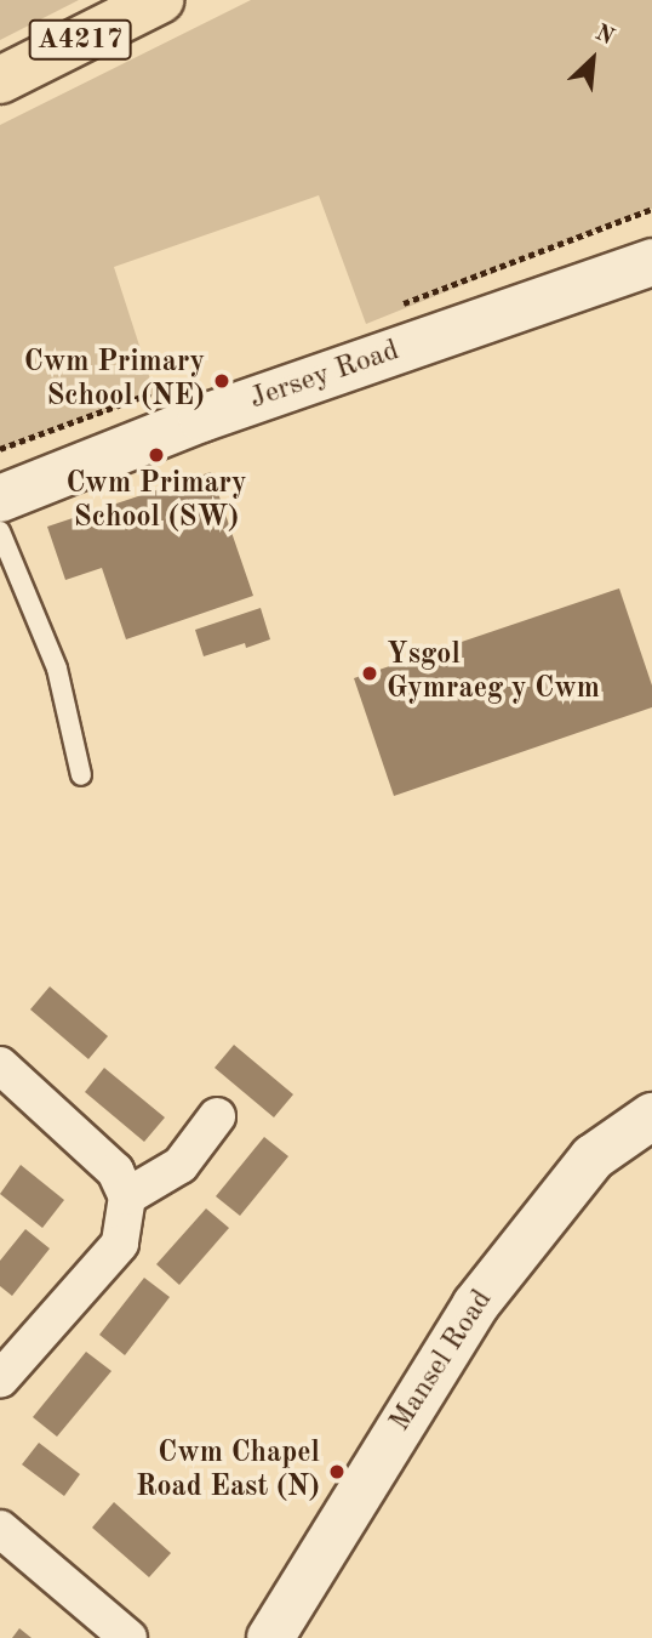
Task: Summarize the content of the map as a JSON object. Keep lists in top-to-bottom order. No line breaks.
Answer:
{"streets":{"main road":["A4217","Jersey Road","Mansel Road"]},"places":["Cwm Primary School (NE)","Cwm Primary School (SW)","Ysgol Gymraeg y Cwm","Cwm Chapel Road East (N)"],"north":"top right"}
